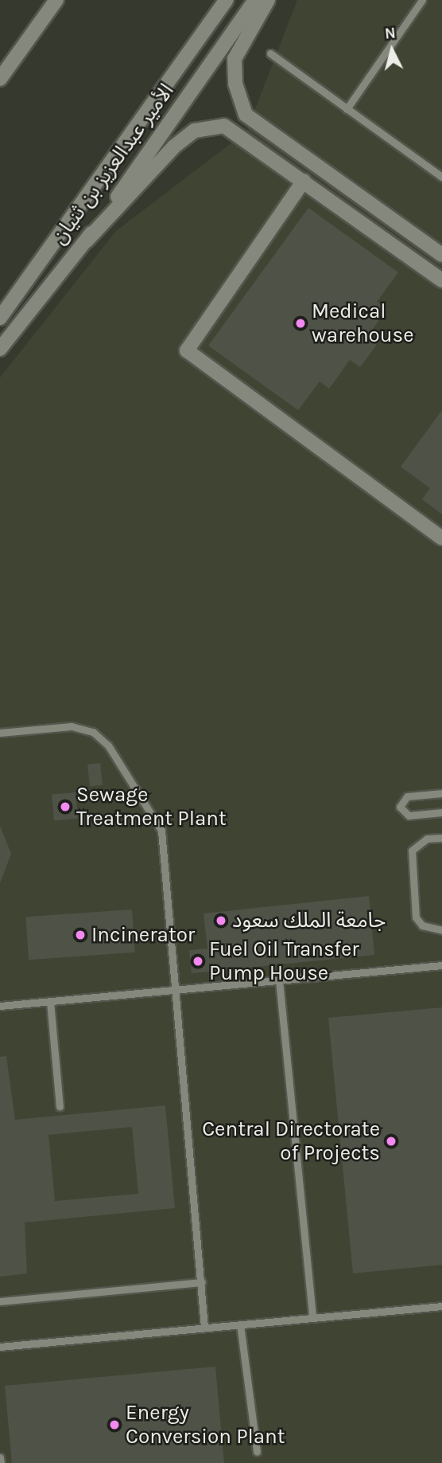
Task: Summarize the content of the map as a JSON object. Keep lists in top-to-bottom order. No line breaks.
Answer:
{"streets":{"street":["الأمير عبدالعزيز بن ثنيان"]},"places":["Medical warehouse","Sewage Treatment Plant","جامعة الملك سعود","Incinerator","Fuel Oil Transfer Pump House","Central Directorate of Projects","Energy Conversion Plant"],"north":"top"}
